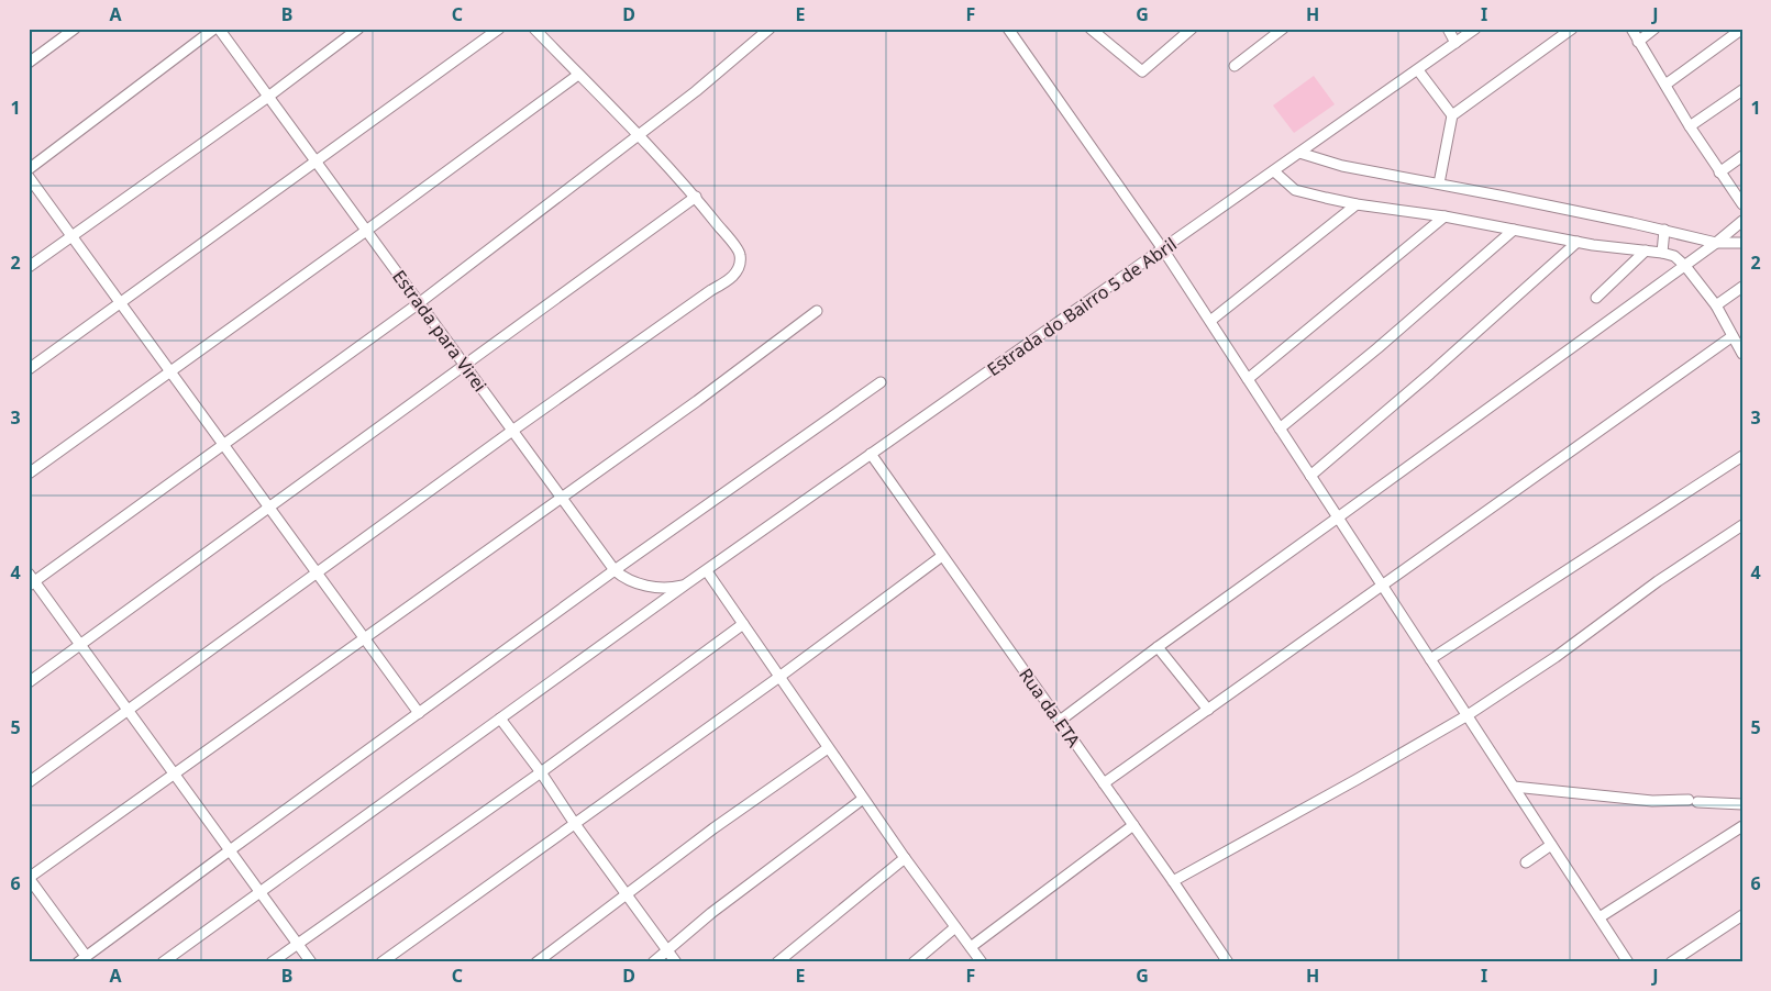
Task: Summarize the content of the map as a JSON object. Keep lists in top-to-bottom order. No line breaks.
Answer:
{"streets":{"street":["Estrada do Bairro 5 de Abril","Estrada para Virei","Rua da ETA"]},"crossings":[["Estrada do Bairro 5 de Abril","Estrada para Virei"],["Estrada do Bairro 5 de Abril","Rua da ETA"]],"grid":{"columns":["A","B","C","D","E","F","G","H","I","J"],"rows":["1","2","3","4","5","6"]}}
